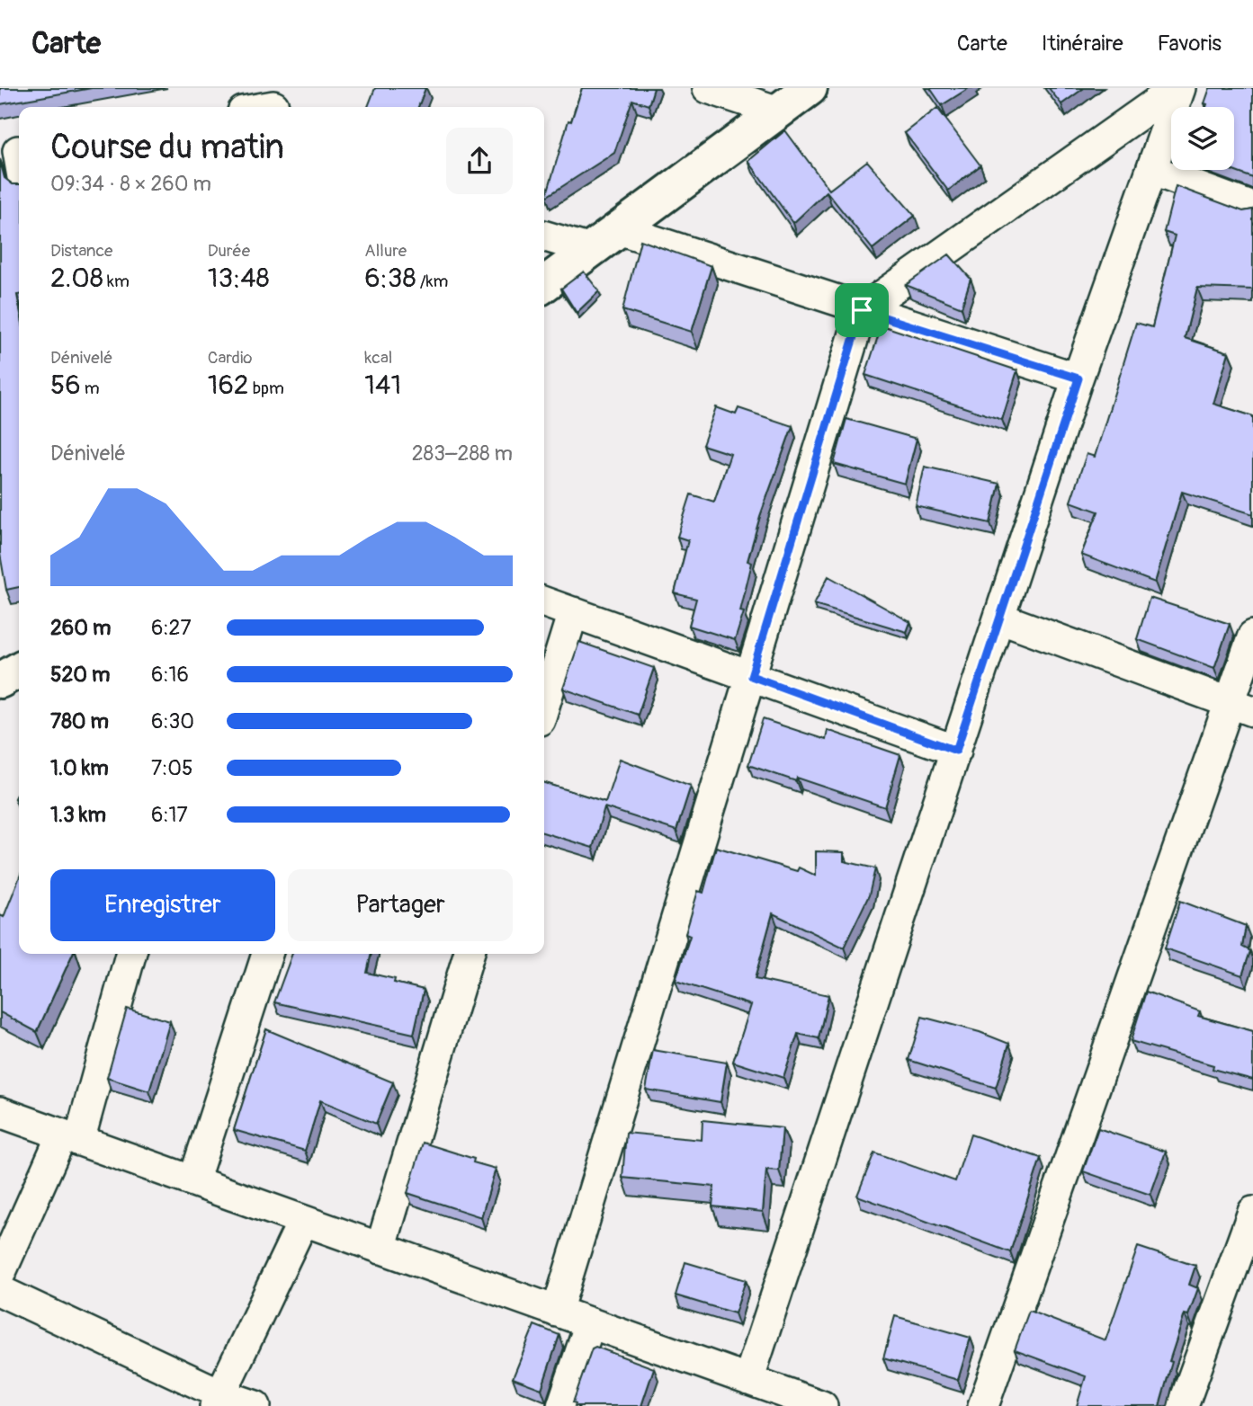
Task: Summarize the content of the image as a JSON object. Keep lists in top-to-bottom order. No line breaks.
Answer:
{"page":{"header":"Carte","nav":["Carte","Itinéraire","Favoris"],"heading":["Course du matin","09:34 · 8 × 260 m"],"stats":[["Distance","2.08 km"],["Durée","13:48"],["Allure","6:38 /km"],["Dénivelé","56 m"],["Cardio","162 bpm"],["kcal","141"]],"chart":["Dénivelé","283–288 m"],"list":[{"name":"260 m","note":"6:27"},{"name":"520 m","note":"6:16"},{"name":"780 m","note":"6:30"},{"name":"1.0 km","note":"7:05"},{"name":"1.3 km","note":"6:17"}],"buttons":["Enregistrer","Partager"]}}
